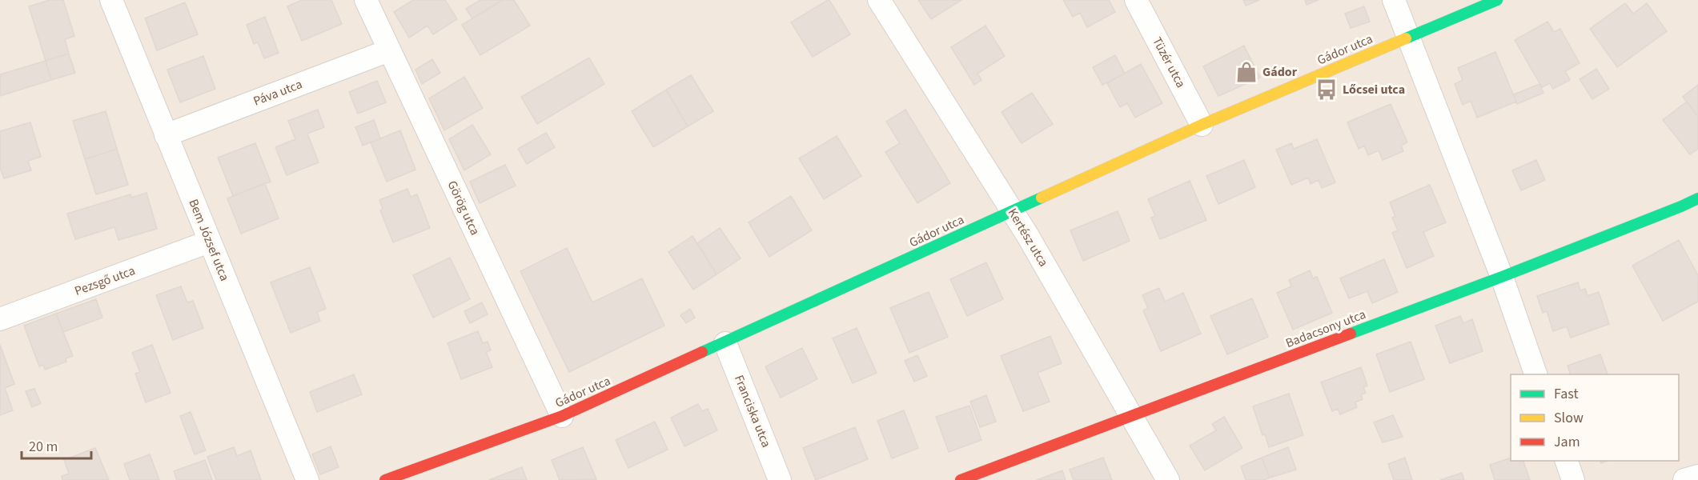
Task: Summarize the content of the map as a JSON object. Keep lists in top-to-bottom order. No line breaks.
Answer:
{"streets":{"street":["Gádor utca","Tüzér utca","Páva utca","Görög utca","Kertész utca","Bem József utca","Pezsgő utca","Badacsony utca","Franciska utca"]},"crossings":[["Gádor utca","Tüzér utca"],["Gádor utca","Görög utca"],["Gádor utca","Kertész utca"],["Gádor utca","Franciska utca"],["Páva utca","Görög utca"],["Páva utca","Bem József utca"],["Kertész utca","Badacsony utca"],["Bem József utca","Pezsgő utca"]],"places":{"shop":["Gádor"],"bus stop":["Lőcsei utca"]},"legend":["Fast","Slow","Jam"],"scale_bar":"20 m"}
